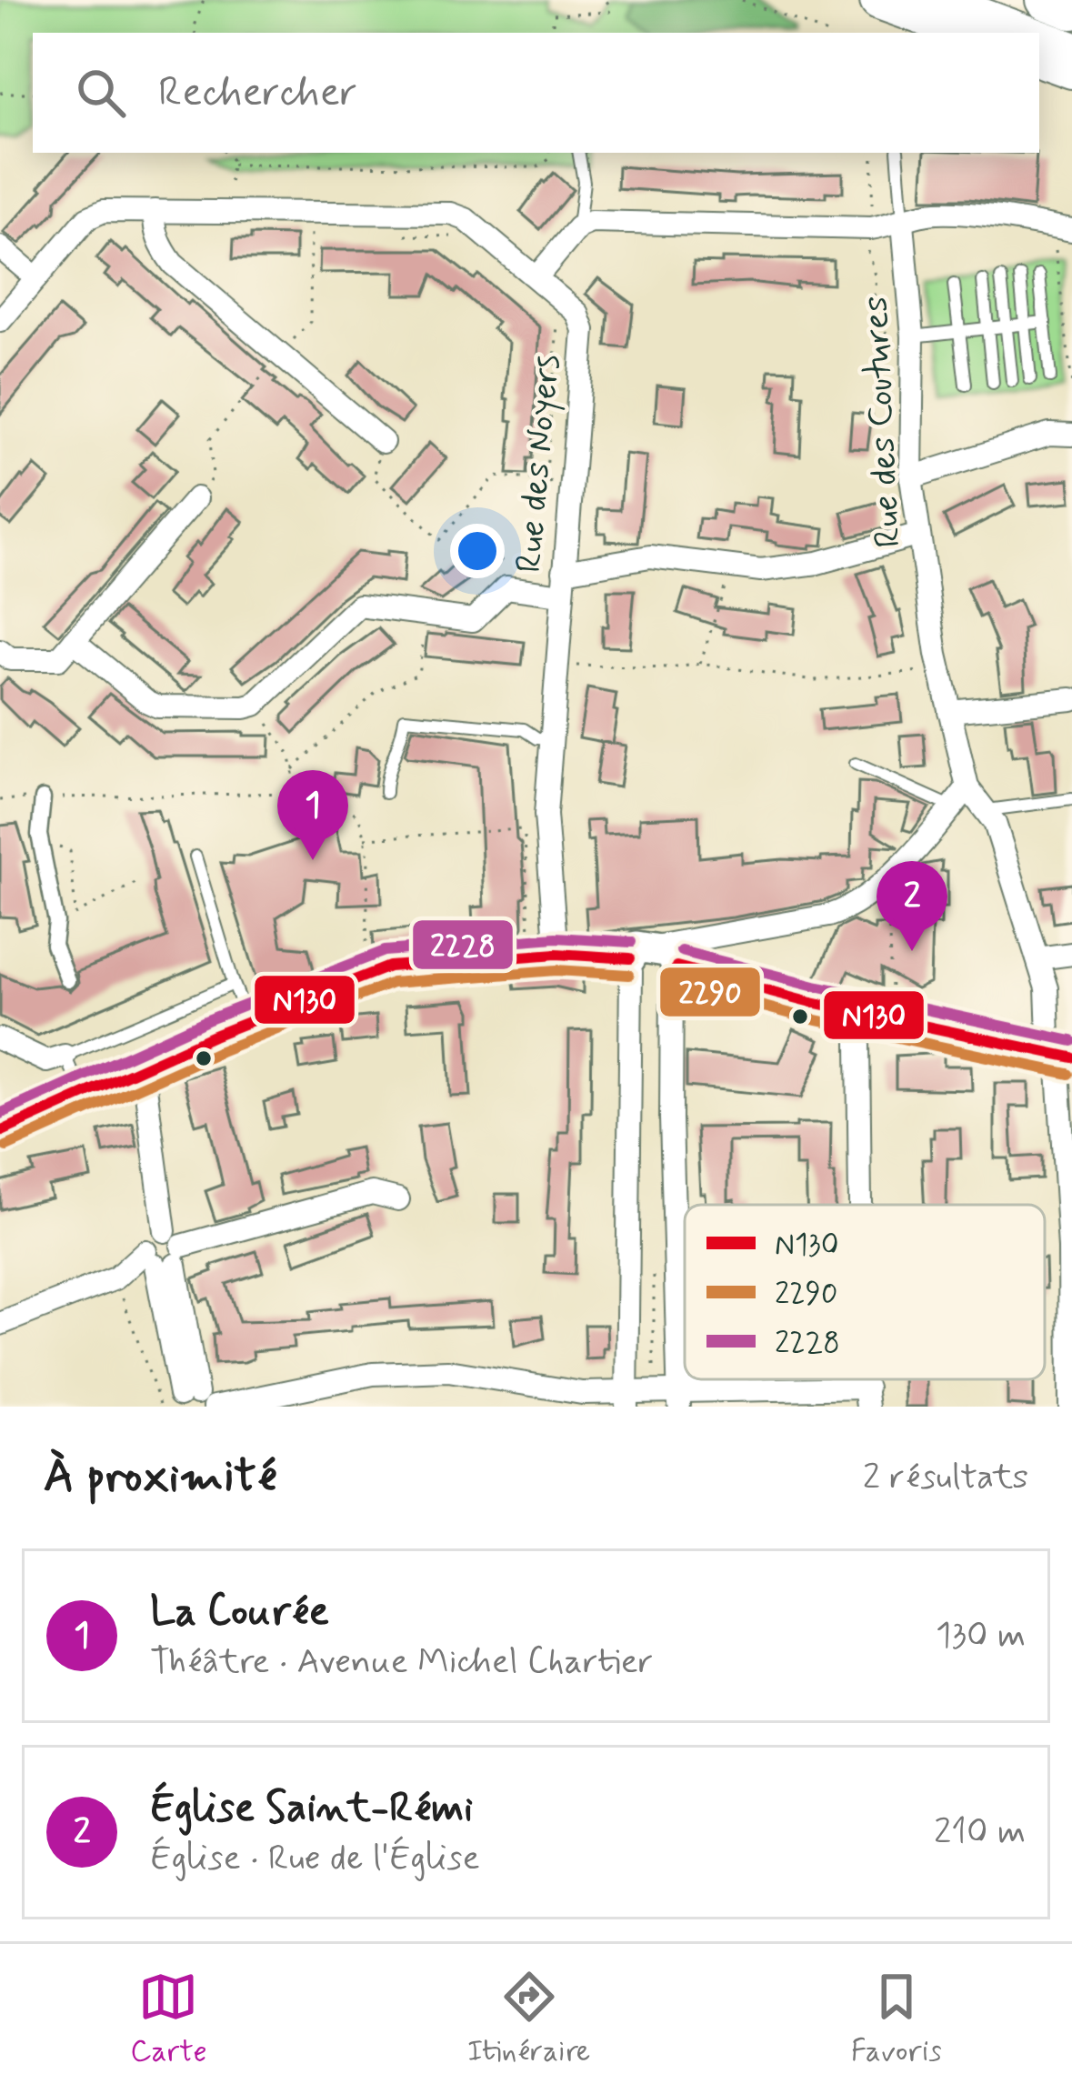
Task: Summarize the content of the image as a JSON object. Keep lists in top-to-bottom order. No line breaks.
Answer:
{"streets":{"street":["Rue des Coutures","Rue des Noyers"]},"lines":["transit line 2228","transit line N130","transit line 2290"],"legend":["N130","2290","2228"],"page":{"search":"Rechercher","pins":["1","2"],"heading":["À proximité","2 résultats"],"list":[{"mark":"1","name":"La Courée","note":"Théâtre · Avenue Michel Chartier","value":"130 m"},{"mark":"2","name":"Église Saint-Rémi","note":"Église · Rue de l'Église","value":"210 m"}],"nav":["Carte","Itinéraire","Favoris"]}}
